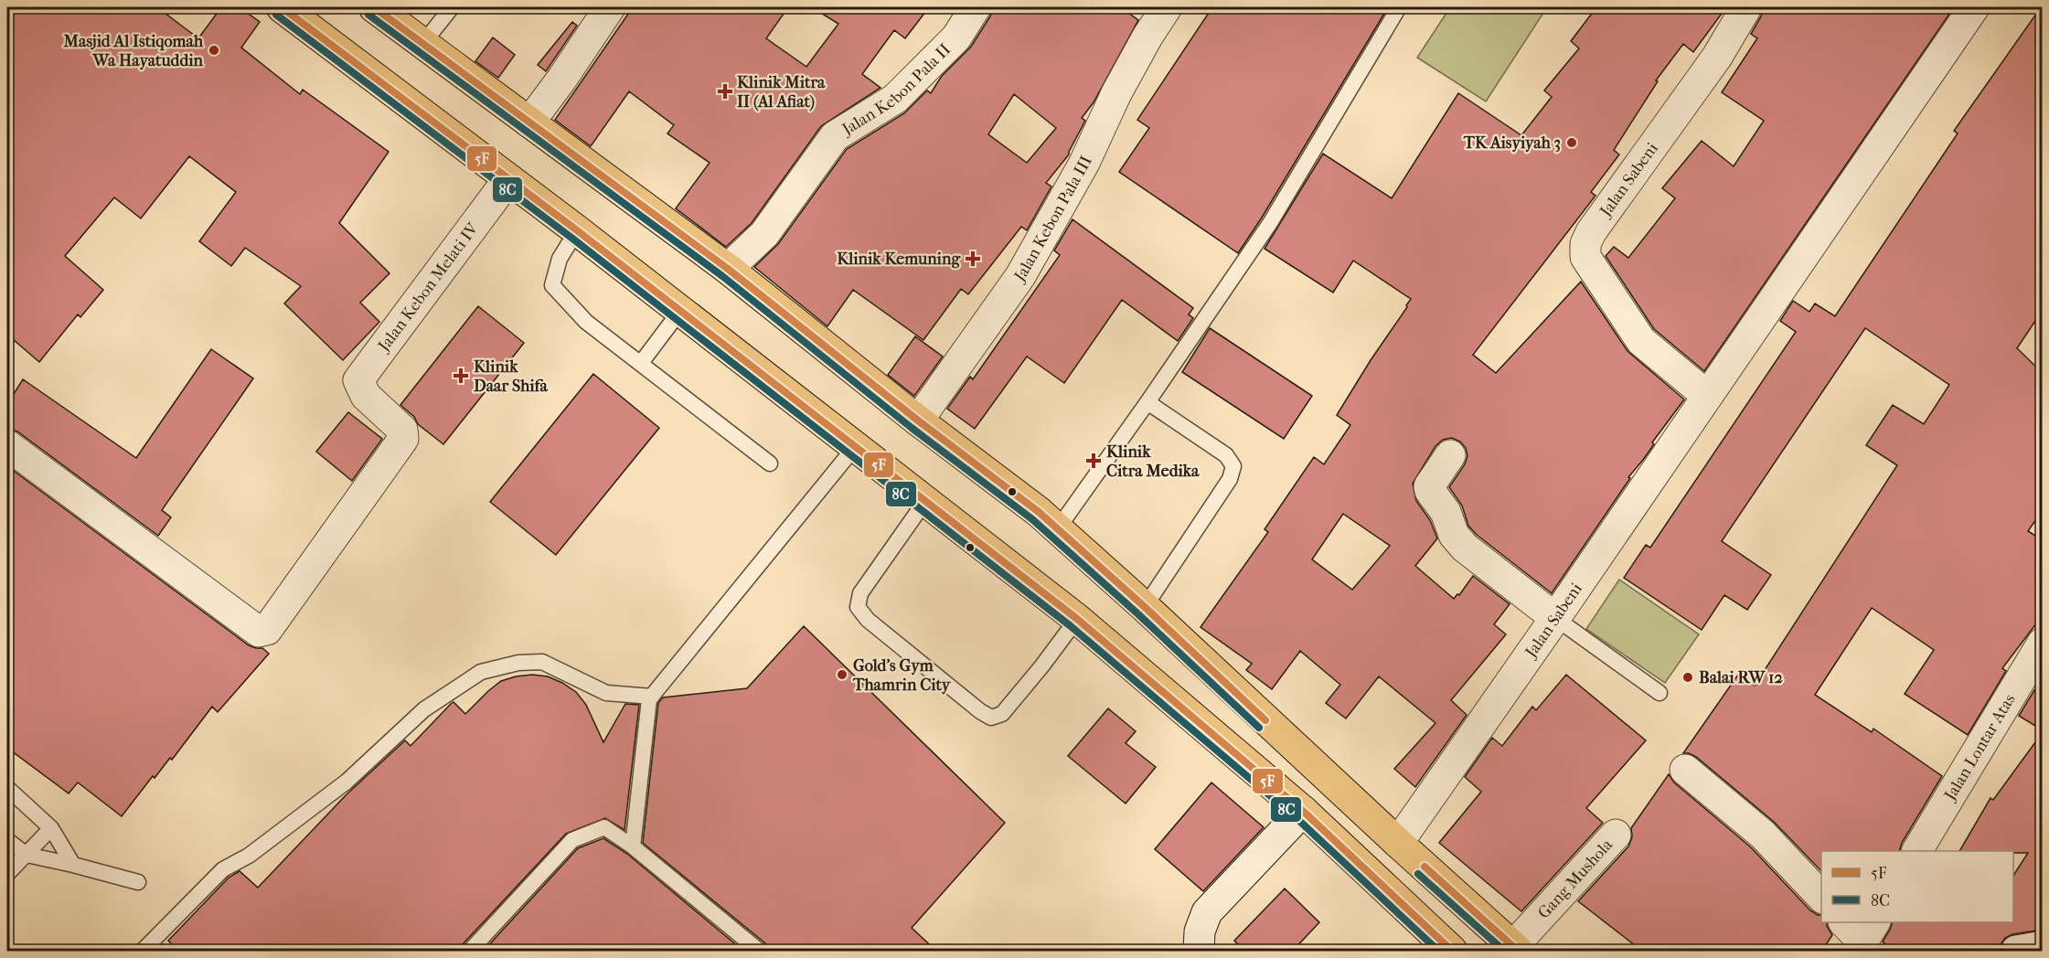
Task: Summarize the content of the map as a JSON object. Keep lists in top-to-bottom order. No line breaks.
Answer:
{"streets":{"street":["Jalan Kebon Pala II","Jalan Sabeni","Jalan Kebon Pala III","Jalan Kebon Melati IV","Jalan Lontar Atas","Gang Mushola"]},"places":{"other":["Masjid Al Istiqomah Wa Hayatuddin","TK Aisyiyah 3","Gold's Gym Thamrin City","Balai RW 12"],"health":["Klinik Mitra II (Al Afiat)","Klinik Kemuning","Klinik Daar Shifa","Klinik Citra Medika"]},"lines":["transit line 5F","transit line 8C"],"legend":["5F","8C"]}
